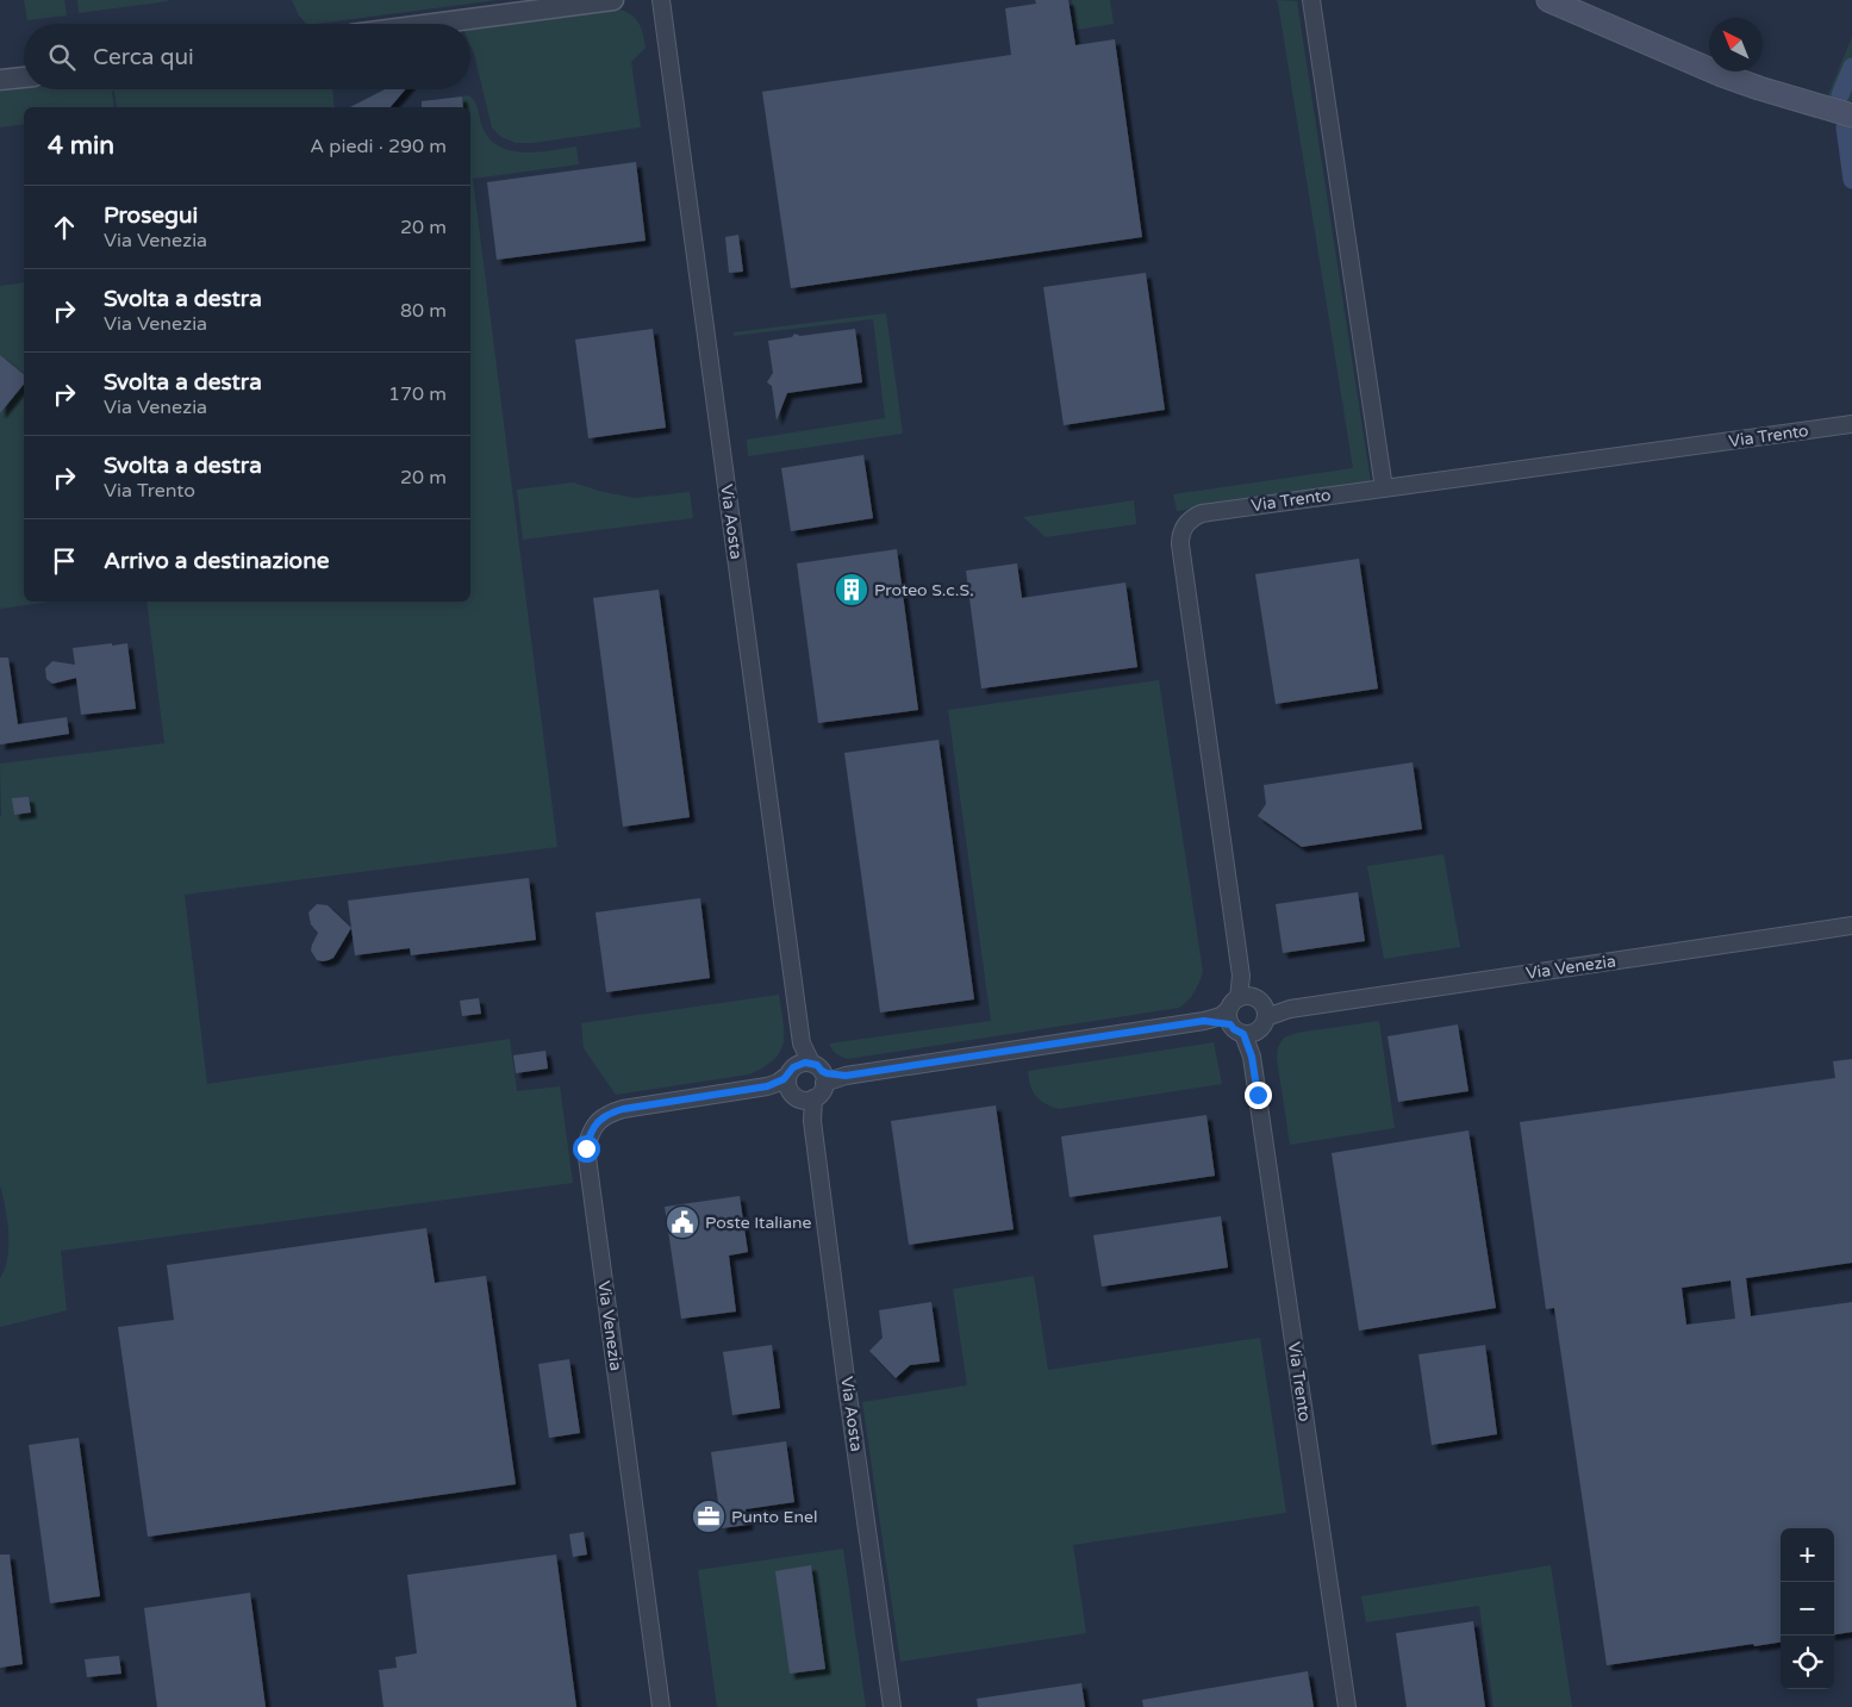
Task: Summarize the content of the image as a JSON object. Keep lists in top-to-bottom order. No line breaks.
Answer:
{"streets":{"street":["Via Trento","Via Aosta","Via Venezia"]},"crossings":[["Via Trento","Via Venezia"],["Via Aosta","Via Venezia"]],"places":{"building":["Proteo S.c.S."],"public building":["Poste Italiane"],"office":["Punto Enel"]},"north":"top left","page":{"search":"Cerca qui","heading":["4 min","A piedi · 290 m"],"list":[["Prosegui","Via Venezia","20 m"],["Svolta a destra","Via Venezia","80 m"],["Svolta a destra","Via Venezia","170 m"],["Svolta a destra","Via Trento","20 m"],"Arrivo a destinazione"],"map_buttons":["+","−"]}}
